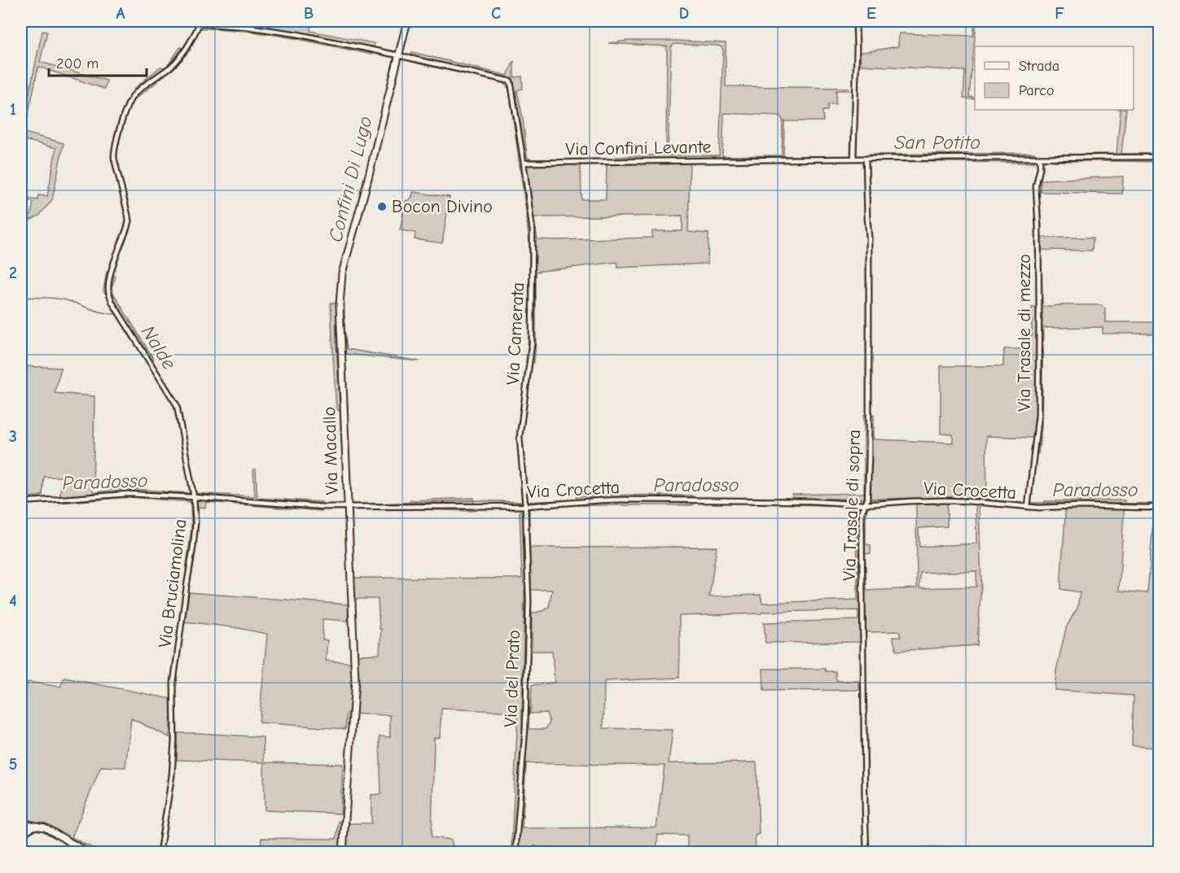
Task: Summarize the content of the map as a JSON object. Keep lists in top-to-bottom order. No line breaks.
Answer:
{"streets":{"street":["Via Confini Levante","Via Trasale di mezzo","Via Camerata","Via Macallo","Via Crocetta","Via Trasale di sopra","Via Bruciamolina","Via del Prato"]},"crossings":[["Via Confini Levante","Via Trasale di mezzo"],["Via Confini Levante","Via Camerata"],["Via Confini Levante","Via Trasale di sopra"],["Via Trasale di mezzo","Via Crocetta"],["Via Camerata","Via Crocetta"],["Via Camerata","Via del Prato"],["Via Macallo","Via Crocetta"],["Via Crocetta","Via Trasale di sopra"],["Via Crocetta","Via Bruciamolina"],["Via Crocetta","Via del Prato"]],"water":["San Potito","Confini Di Lugo","Nalde","Paradosso"],"places":["Bocon Divino"],"legend":["Strada","Parco"],"scale_bar":"200 m","grid":{"columns":["A","B","C","D","E","F"],"rows":["1","2","3","4","5"]}}
